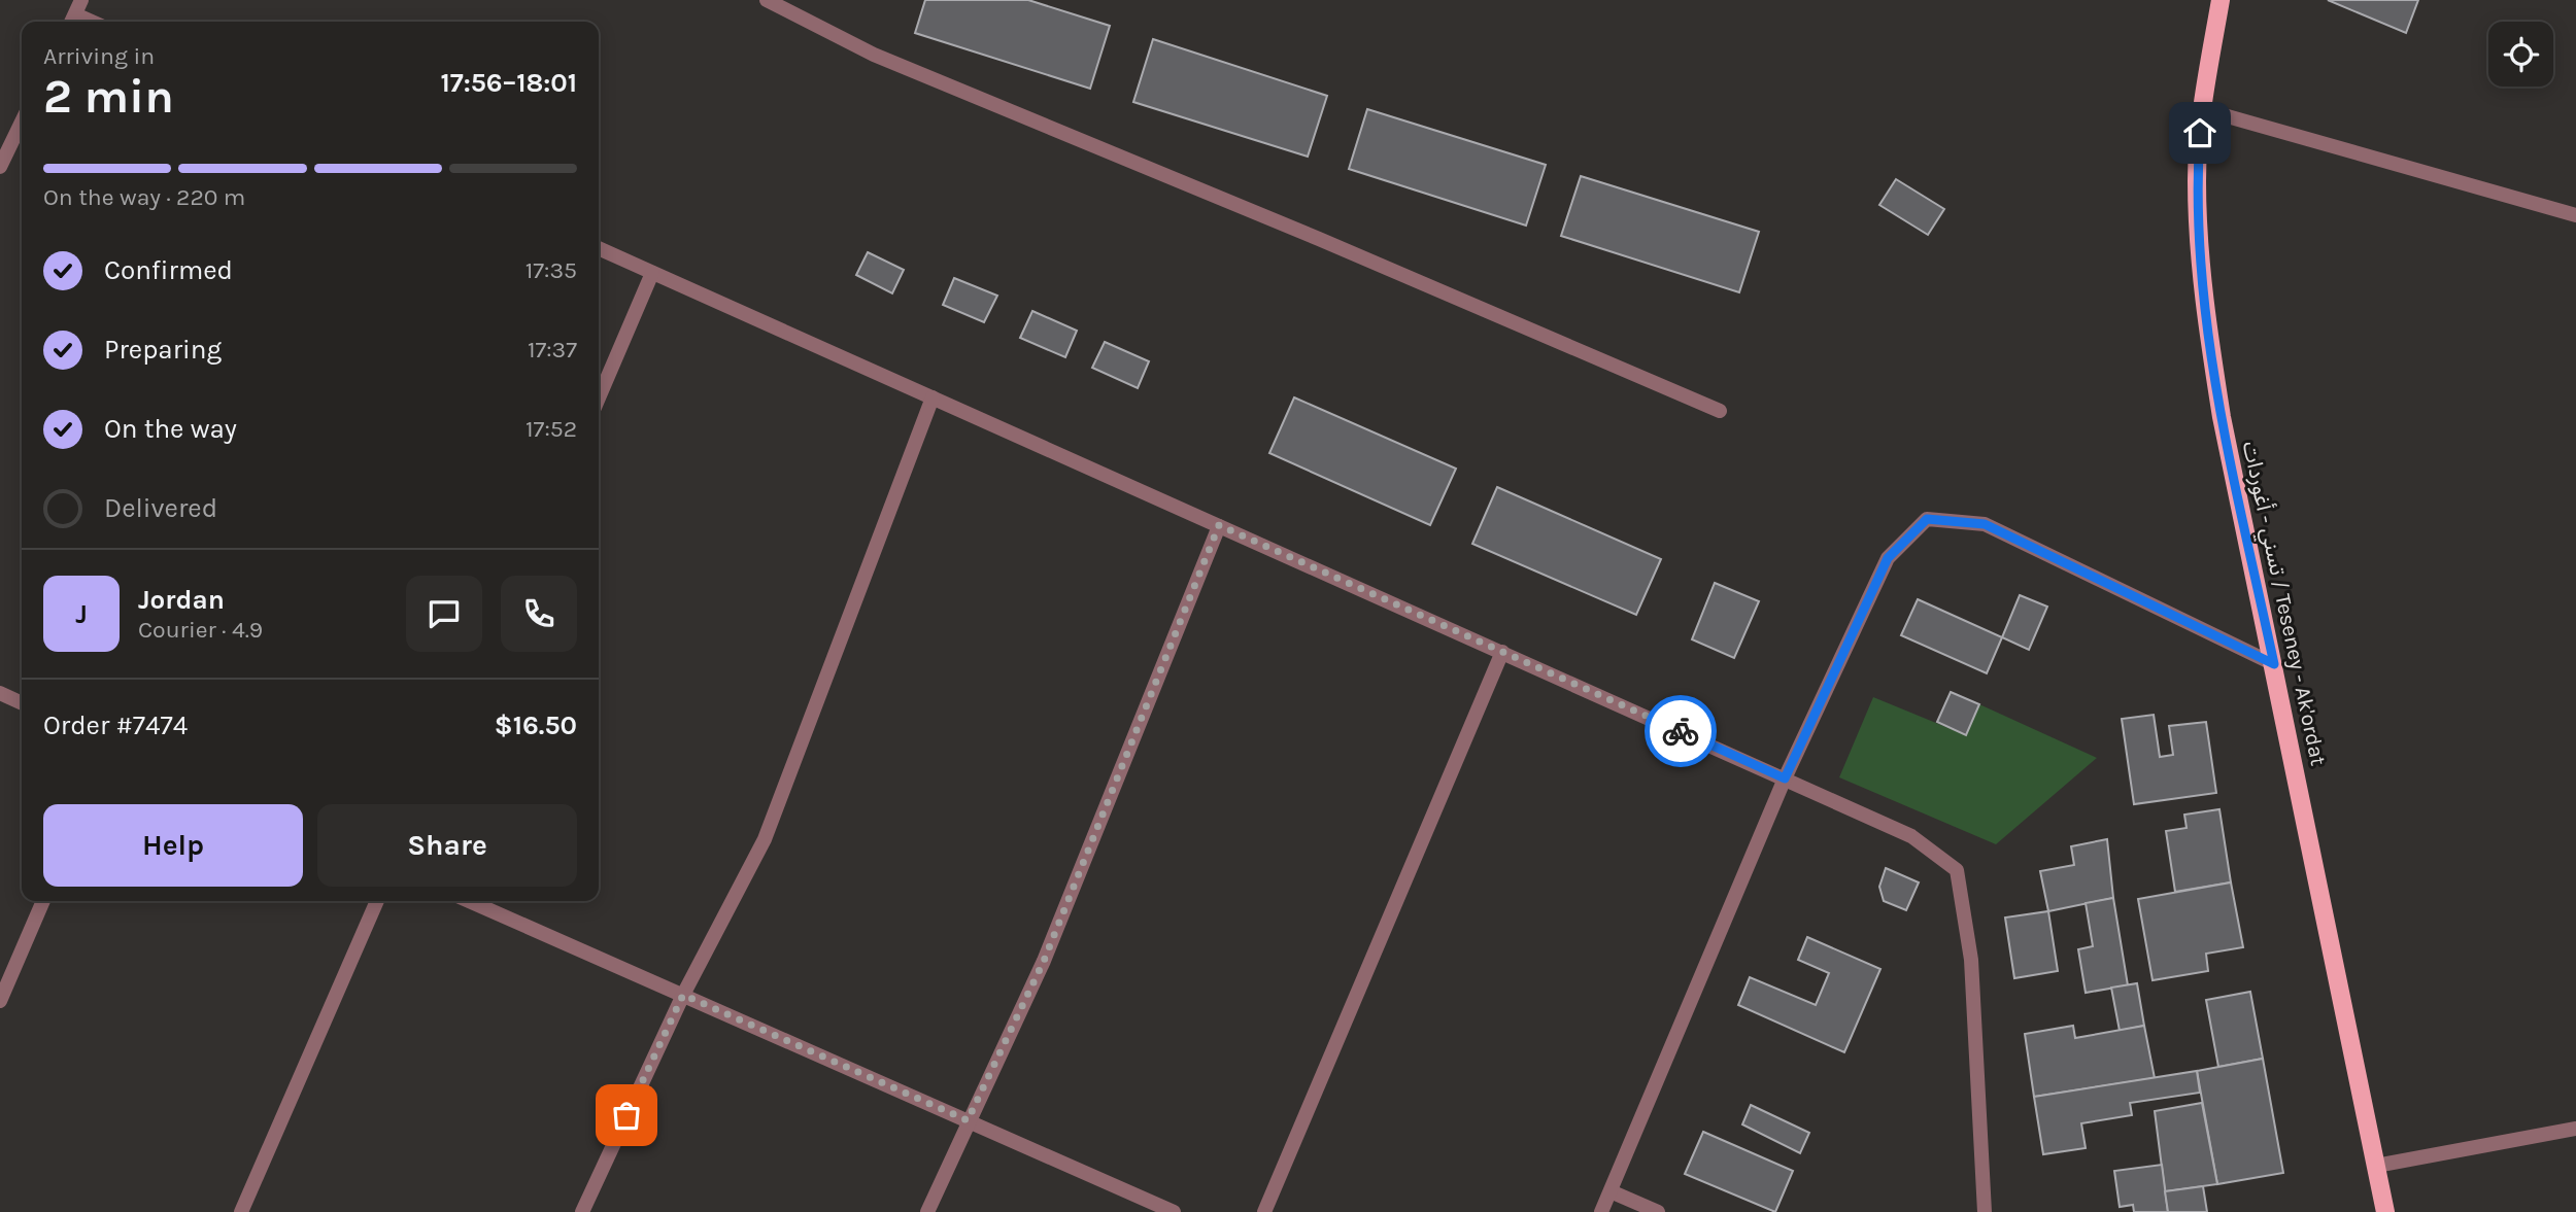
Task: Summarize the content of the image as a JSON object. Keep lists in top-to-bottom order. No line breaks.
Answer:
{"streets":{"main road":["تسني - أغوردات / Teseney - Ak'ordat"]},"page":{"heading":["2 min","Arriving in","17:56–18:01"],"panel":["Jordan","Courier · 4.9","Order #7474","$16.50"],"bar":"On the way · 220 m","list":[["Confirmed","17:35"],["Preparing","17:37"],["On the way","17:52"],"Delivered"],"round":"J","buttons":["Help","Share"]}}
